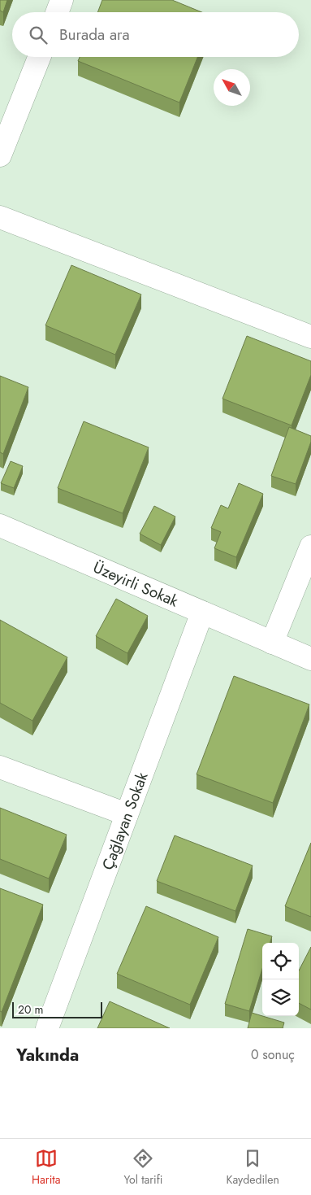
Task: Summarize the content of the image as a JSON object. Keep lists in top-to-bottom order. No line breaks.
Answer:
{"streets":{"street":["Üzeyirli Sokak","Çağlayan Sokak"]},"crossings":[["Üzeyirli Sokak","Çağlayan Sokak"]],"scale_bar":"20 m","north":"top left","page":{"search":"Burada ara","scale":"20 m","heading":["Yakında","0 sonuç"],"nav":["Harita","Yol tarifi","Kaydedilen"]}}
